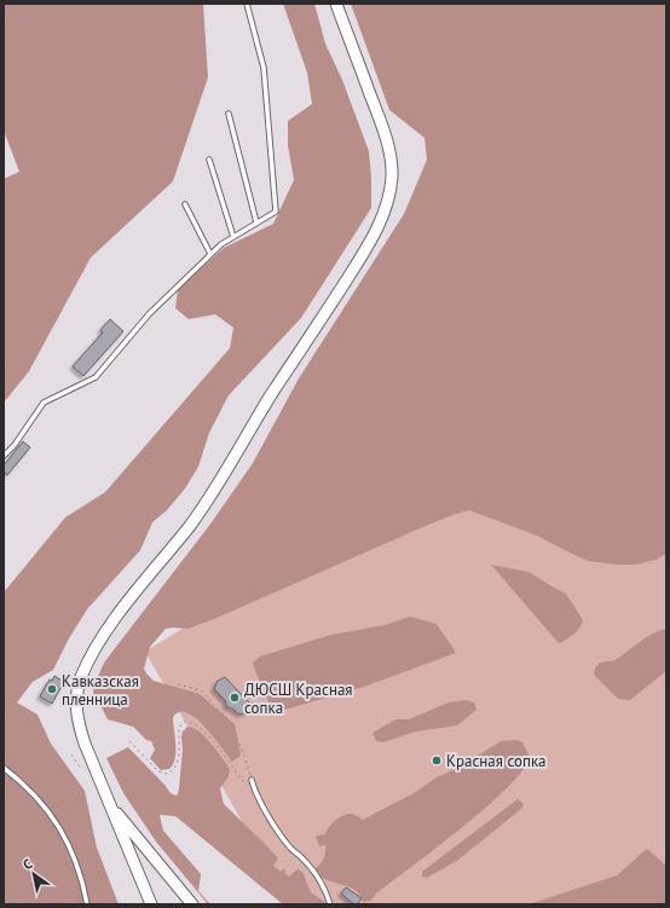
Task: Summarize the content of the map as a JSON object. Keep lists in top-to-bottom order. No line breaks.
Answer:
{"places":["Кавказская пленница","ДЮСШ Красная сопка","Красная сопка"],"north":"top left"}
